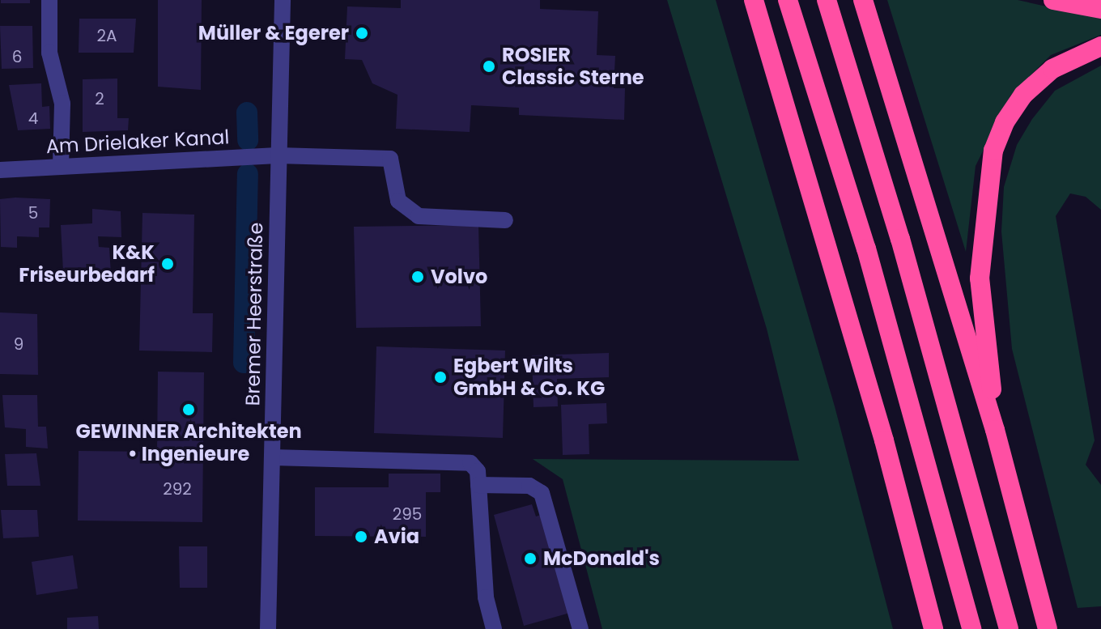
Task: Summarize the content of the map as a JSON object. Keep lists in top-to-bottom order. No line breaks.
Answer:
{"streets":{"street":["Am Drielaker Kanal","Bremer Heerstraße"]},"crossings":[["Am Drielaker Kanal","Bremer Heerstraße"]],"places":["Müller & Egerer","ROSIER Classic Sterne","K&K Friseurbedarf","Volvo","Egbert Wilts GmbH & Co. KG","GEWINNER Architekten • Ingenieure","Avia","McDonald's"],"house_numbers":["2A","6","2","4","5","9","292","295"]}
